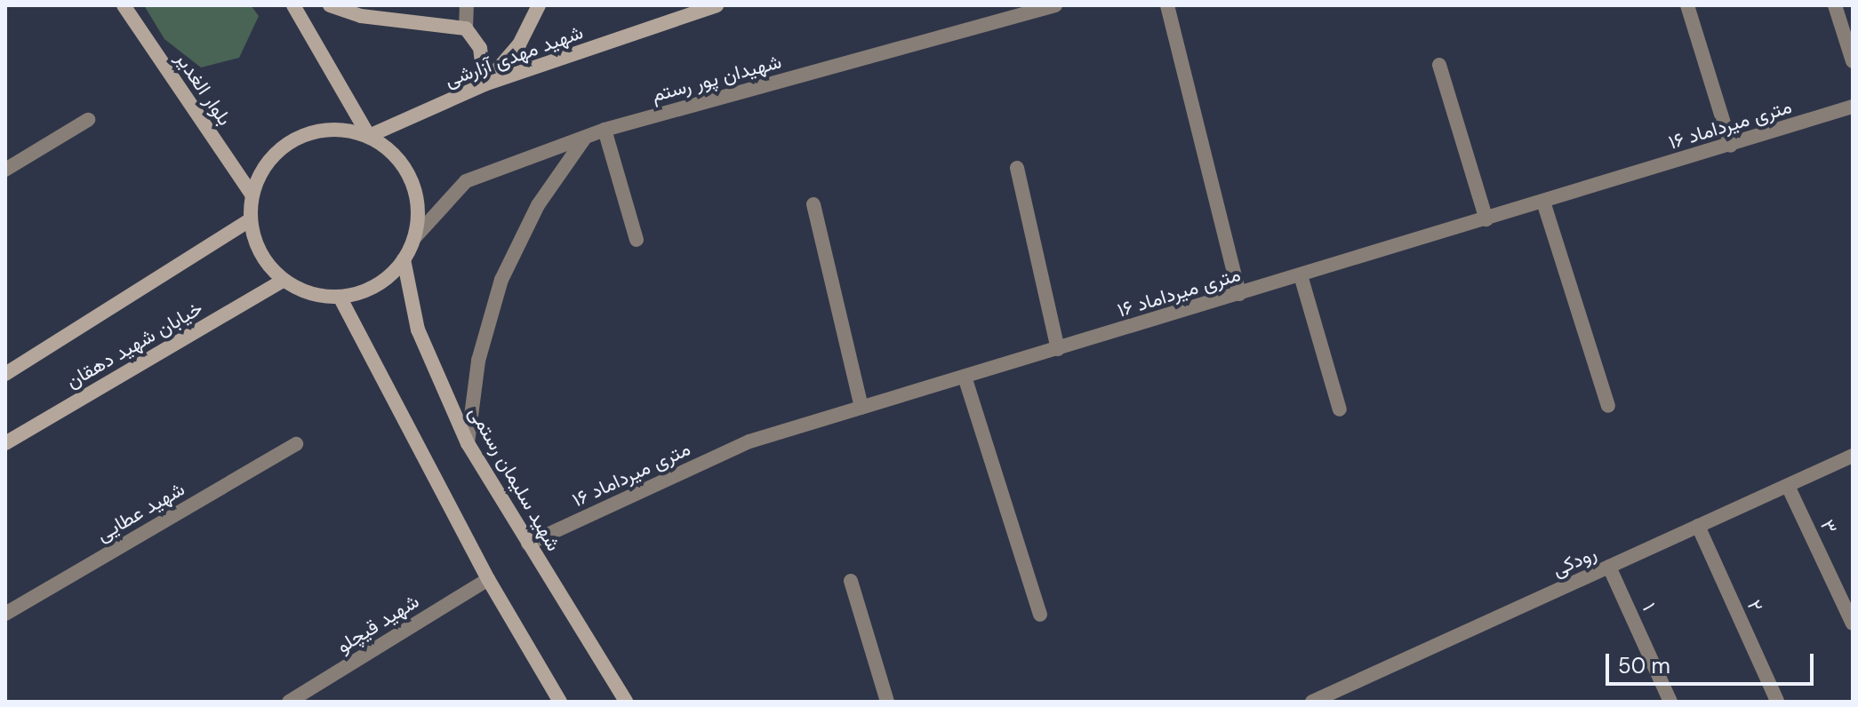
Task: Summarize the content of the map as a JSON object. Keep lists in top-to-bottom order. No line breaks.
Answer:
{"streets":{"main road":["شهید مهدی آزارشی","بلوار الغدیر","خیابان شهید دهقان","شهید سلیمان رستمی"],"street":["شهیدان پور رستم","۱۶ متری میرداماد","شهید عطایی","۳","رودکی","۲","۱","شهید قیچلو"]},"crossings":[["شهید مهدی آزارشی","شهیدان پور رستم"],["شهید مهدی آزارشی","بلوار الغدیر"],["شهید مهدی آزارشی","خیابان شهید دهقان"],["شهید مهدی آزارشی","شهید سلیمان رستمی"],["شهیدان پور رستم","بلوار الغدیر"],["شهیدان پور رستم","خیابان شهید دهقان"],["شهیدان پور رستم","شهید سلیمان رستمی"],["بلوار الغدیر","خیابان شهید دهقان"],["بلوار الغدیر","شهید سلیمان رستمی"],["۱۶ متری میرداماد","شهید سلیمان رستمی"],["خیابان شهید دهقان","شهید سلیمان رستمی"],["۳","رودکی"],["رودکی","۲"],["رودکی","۱"]],"scale_bar":"50 m"}
